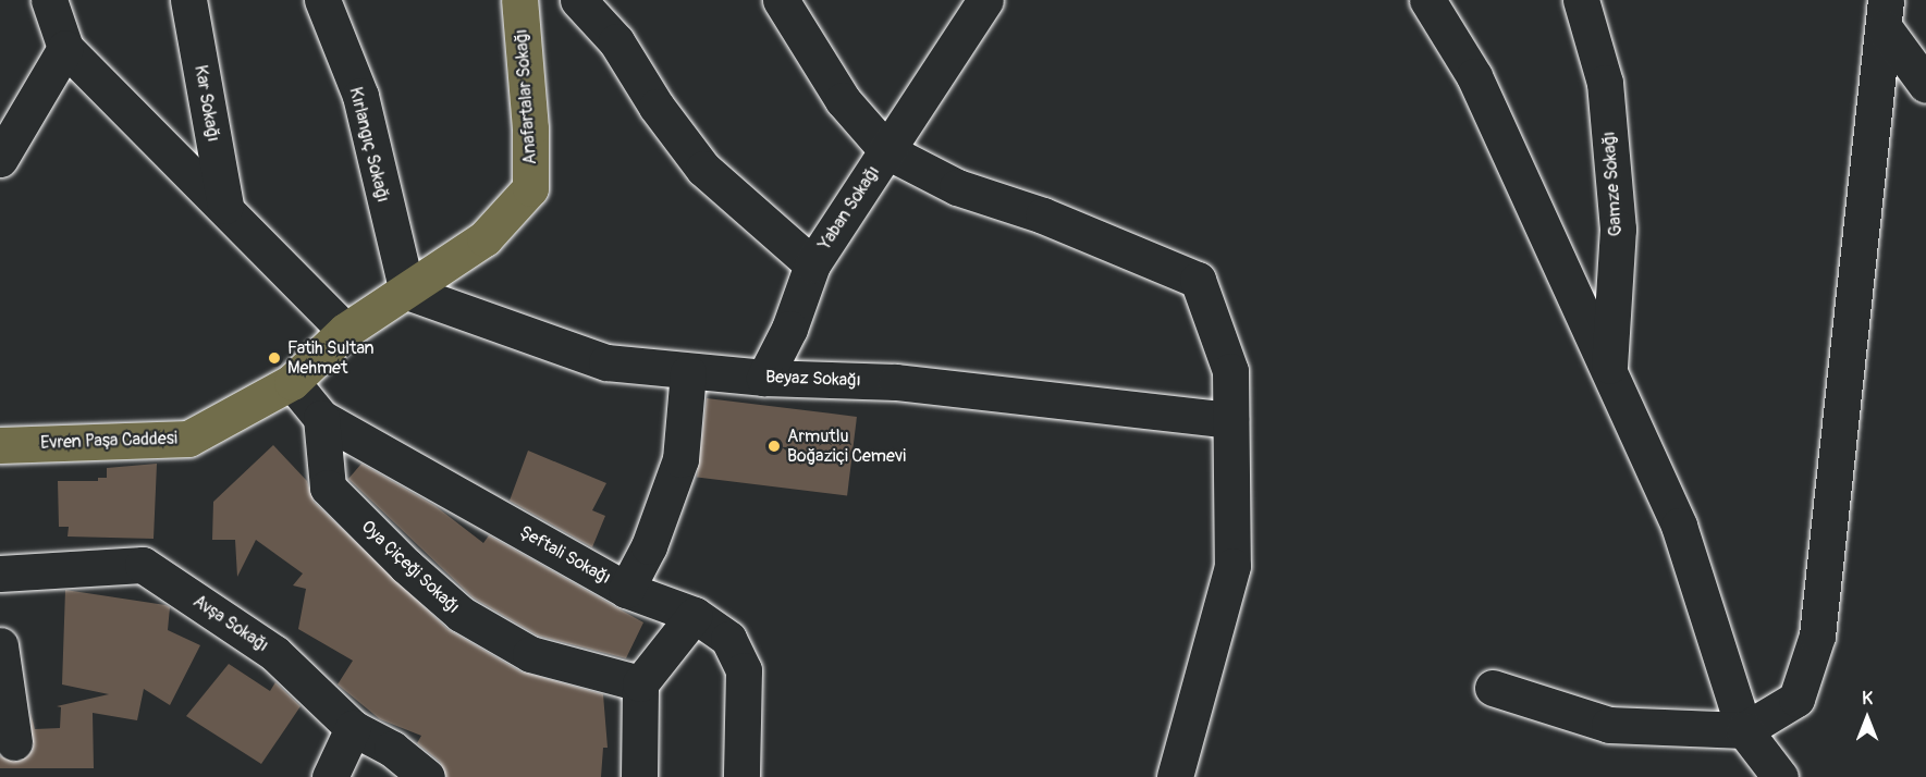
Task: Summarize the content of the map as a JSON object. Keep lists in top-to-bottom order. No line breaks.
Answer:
{"streets":{"main road":["Anafartalar Sokağı","Evren Paşa Caddesi"],"street":["Kar Sokağı","Kırlangıç Sokağı","Gamze Sokağı","Yaban Sokağı","Beyaz Sokağı","Şeftali Sokağı","Oya Çiçeği Sokağı","Avşa Sokağı"]},"crossings":[["Anafartalar Sokağı","Kırlangıç Sokağı"],["Anafartalar Sokağı","Beyaz Sokağı"],["Anafartalar Sokağı","Evren Paşa Caddesi"],["Kırlangıç Sokağı","Beyaz Sokağı"],["Kırlangıç Sokağı","Evren Paşa Caddesi"],["Yaban Sokağı","Beyaz Sokağı"],["Beyaz Sokağı","Evren Paşa Caddesi"],["Evren Paşa Caddesi","Şeftali Sokağı"],["Şeftali Sokağı","Oya Çiçeği Sokağı"]],"places":["Fatih Sultan Mehmet","Armutlu Boğaziçi Cemevi"],"north":"top"}
